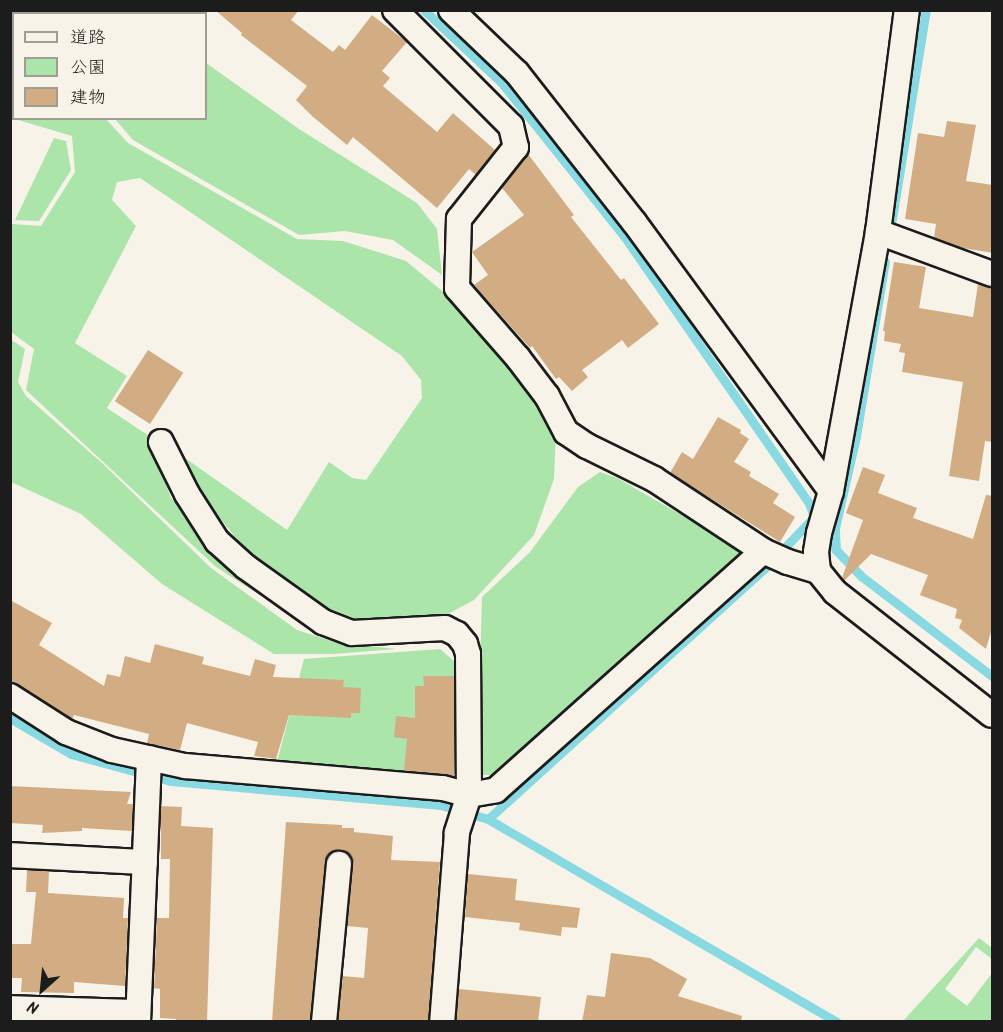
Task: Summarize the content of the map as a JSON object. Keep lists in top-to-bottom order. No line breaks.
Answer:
{"legend":["道路","公園","建物"],"north":"bottom left"}
